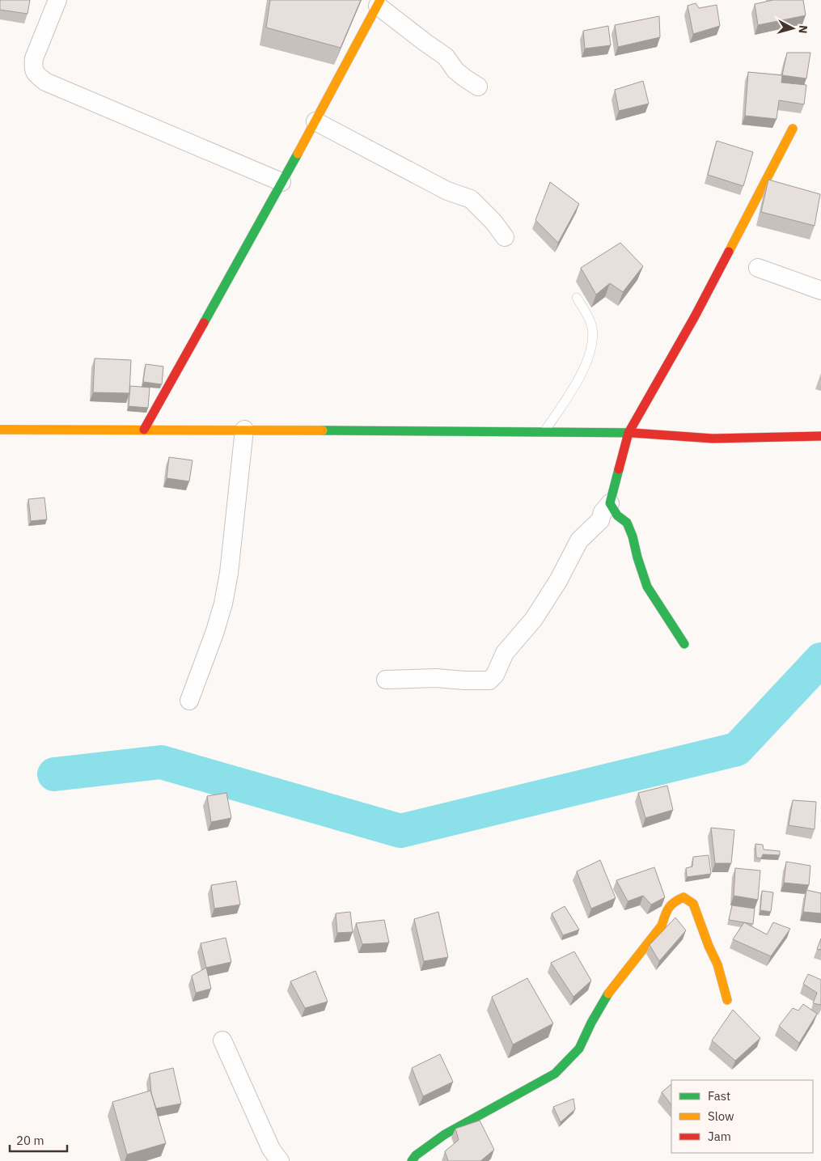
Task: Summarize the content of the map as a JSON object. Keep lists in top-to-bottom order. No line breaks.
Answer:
{"legend":["Fast","Slow","Jam"],"scale_bar":"20 m","north":"right"}
